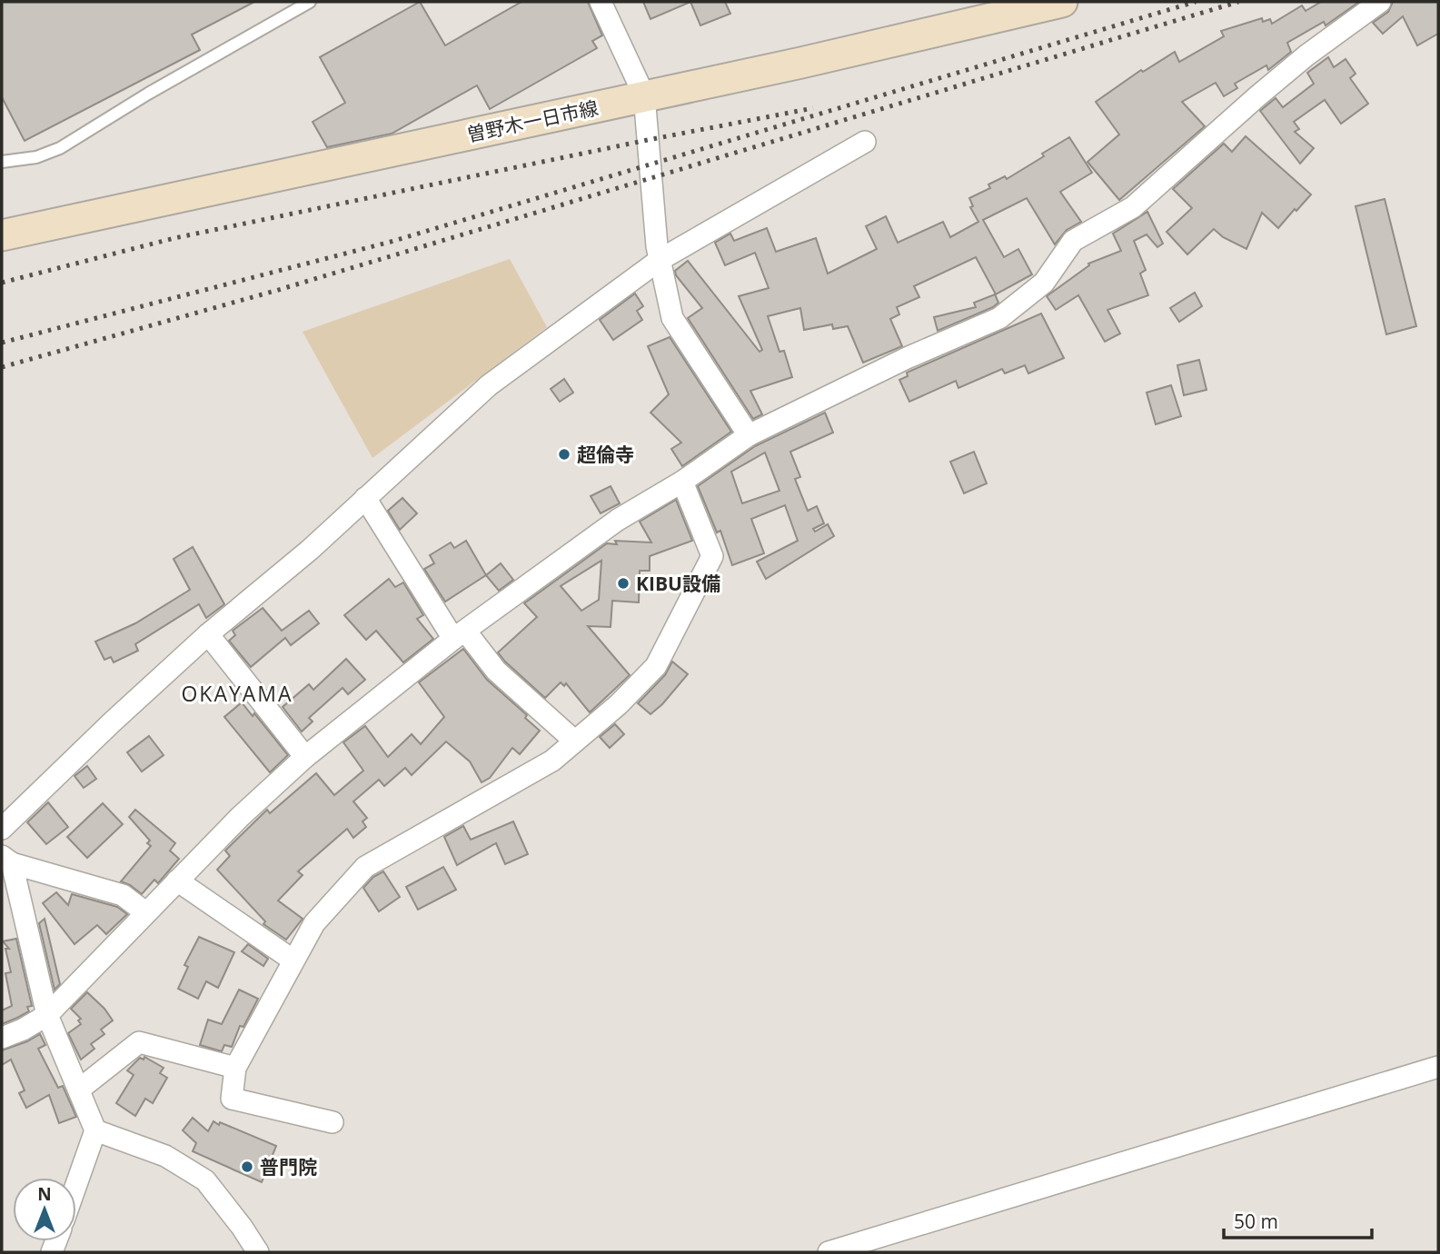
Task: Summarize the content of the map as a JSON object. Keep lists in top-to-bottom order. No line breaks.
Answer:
{"streets":{"main road":["曽野木一日市線"]},"districts":["OKAYAMA"],"places":["超倫寺","KIBU設備","普門院"],"scale_bar":"50 m","north":"top"}
